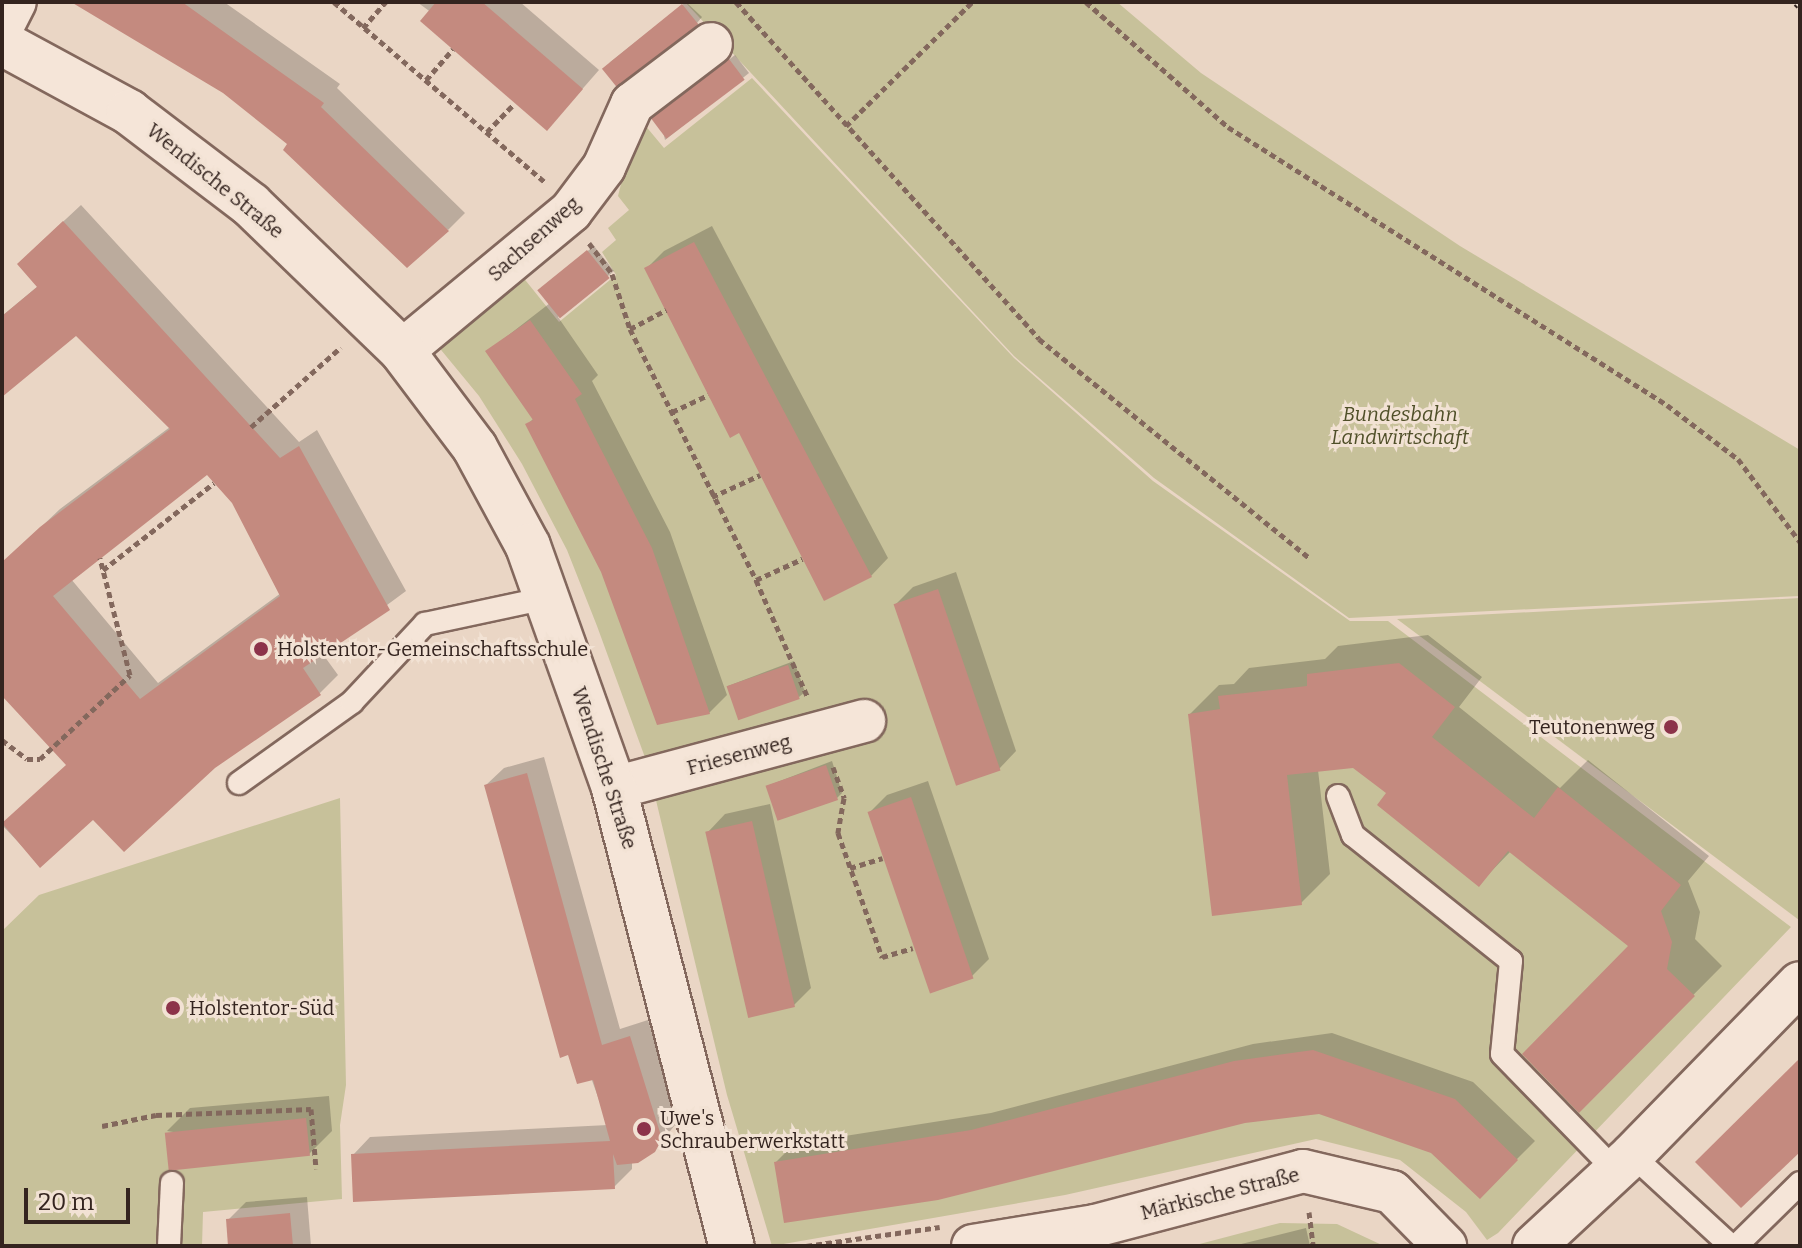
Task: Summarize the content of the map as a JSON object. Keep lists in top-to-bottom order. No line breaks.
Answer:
{"streets":{"street":["Wendische Straße","Sachsenweg","Friesenweg","Märkische Straße"]},"crossings":[["Wendische Straße","Sachsenweg"],["Wendische Straße","Friesenweg"]],"parks":["Bundesbahn Landwirtschaft"],"places":["Holstentor-Gemeinschaftsschule","Teutonenweg","Holstentor-Süd","Uwe's Schrauberwerkstatt"],"scale_bar":"20 m"}
